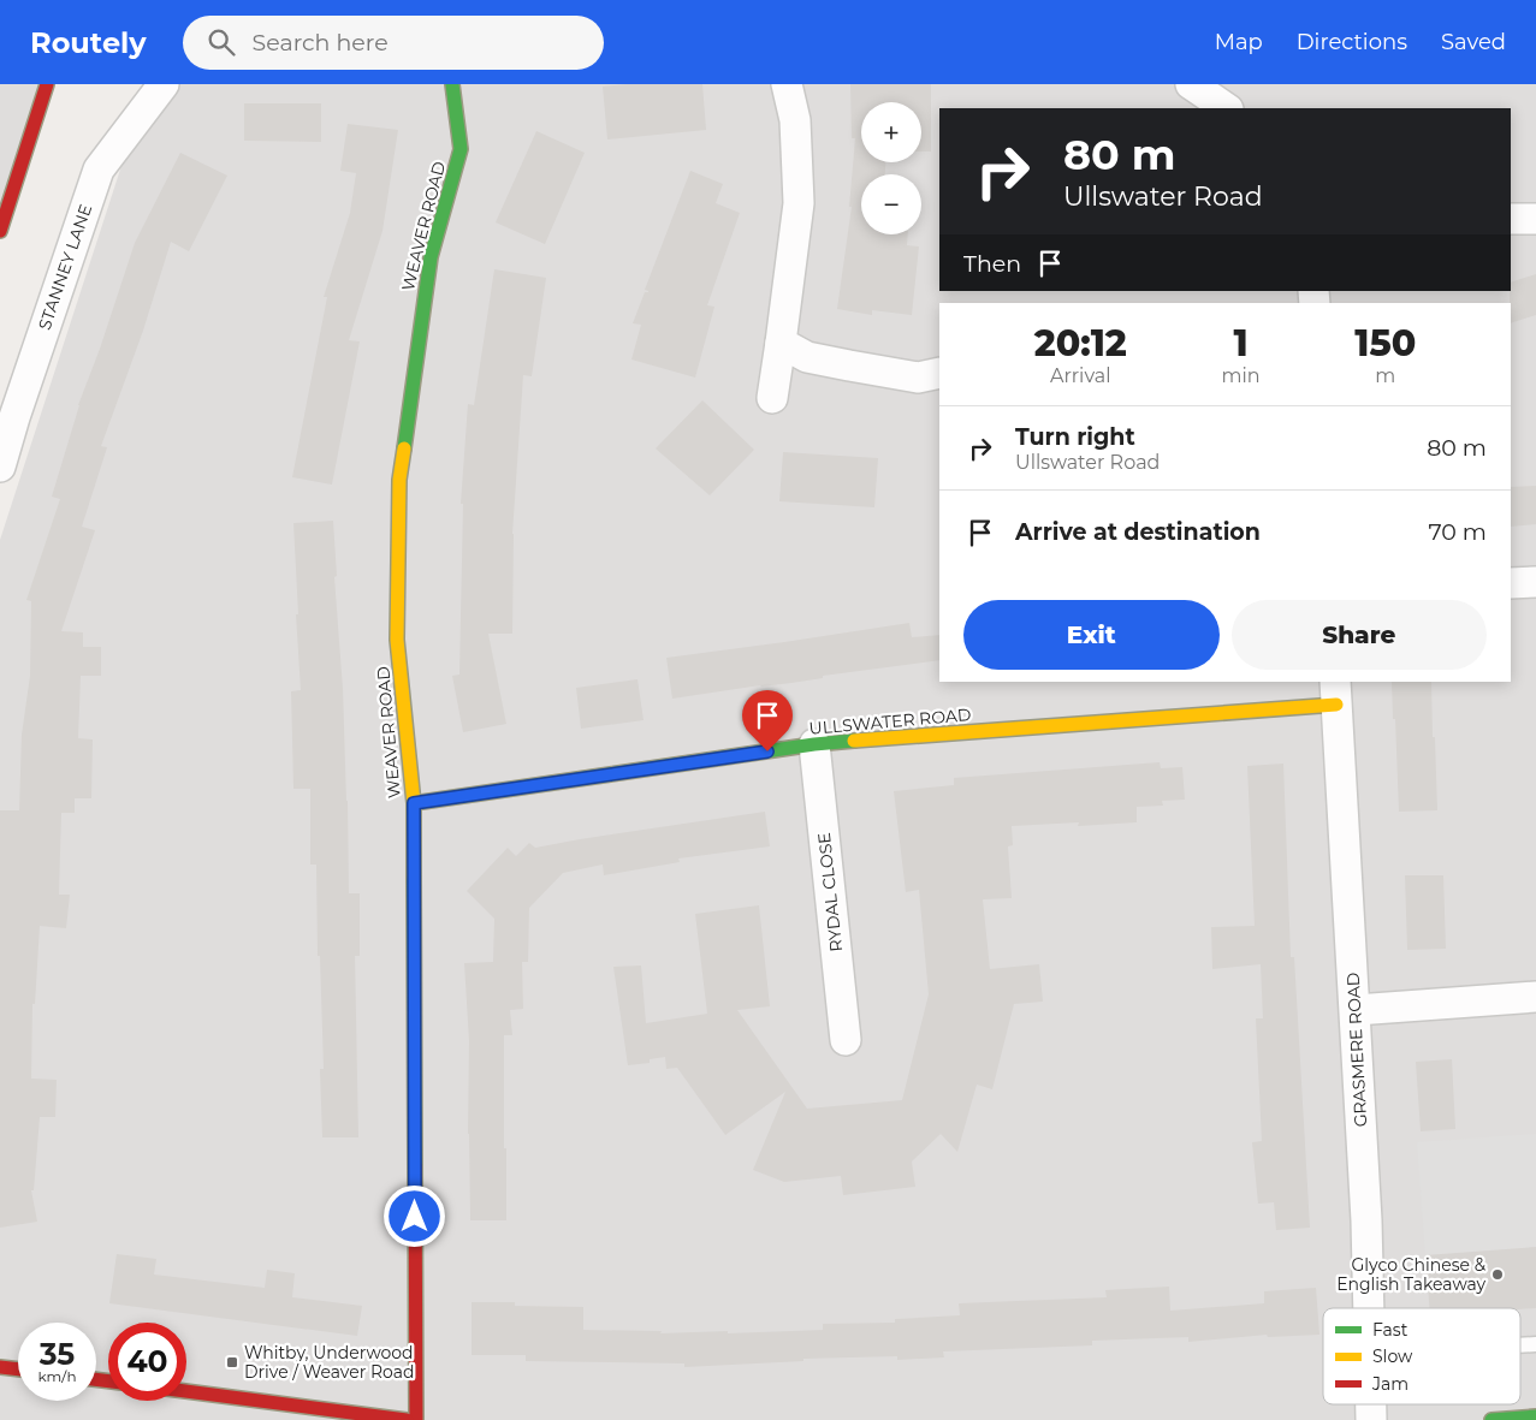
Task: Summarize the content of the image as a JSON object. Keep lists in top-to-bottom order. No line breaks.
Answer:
{"streets":{"street":["WEAVER ROAD","STANNEY LANE","ULLSWATER ROAD","RYDAL CLOSE","GRASMERE ROAD"]},"crossings":[["WEAVER ROAD","ULLSWATER ROAD"],["ULLSWATER ROAD","RYDAL CLOSE"],["ULLSWATER ROAD","GRASMERE ROAD"]],"places":{"other":["Glyco Chinese & English Takeaway"],"transit":["Whitby, Underwood Drive / Weaver Road"]},"legend":["Fast","Slow","Jam"],"page":{"header":"Routely","search":"Search here","nav":["Map","Directions","Saved"],"map_buttons":["+","−"],"turn":["80 m","Ullswater Road"],"then":"Then","eta":["20:12","Arrival","1","min","150","m"],"list":[{"name":"Turn right","note":"Ullswater Road","value":"80 m"},{"name":"Arrive at destination","value":"70 m"}],"buttons":["Exit","Share"],"speed":"35 km/h","limit":"40"}}
